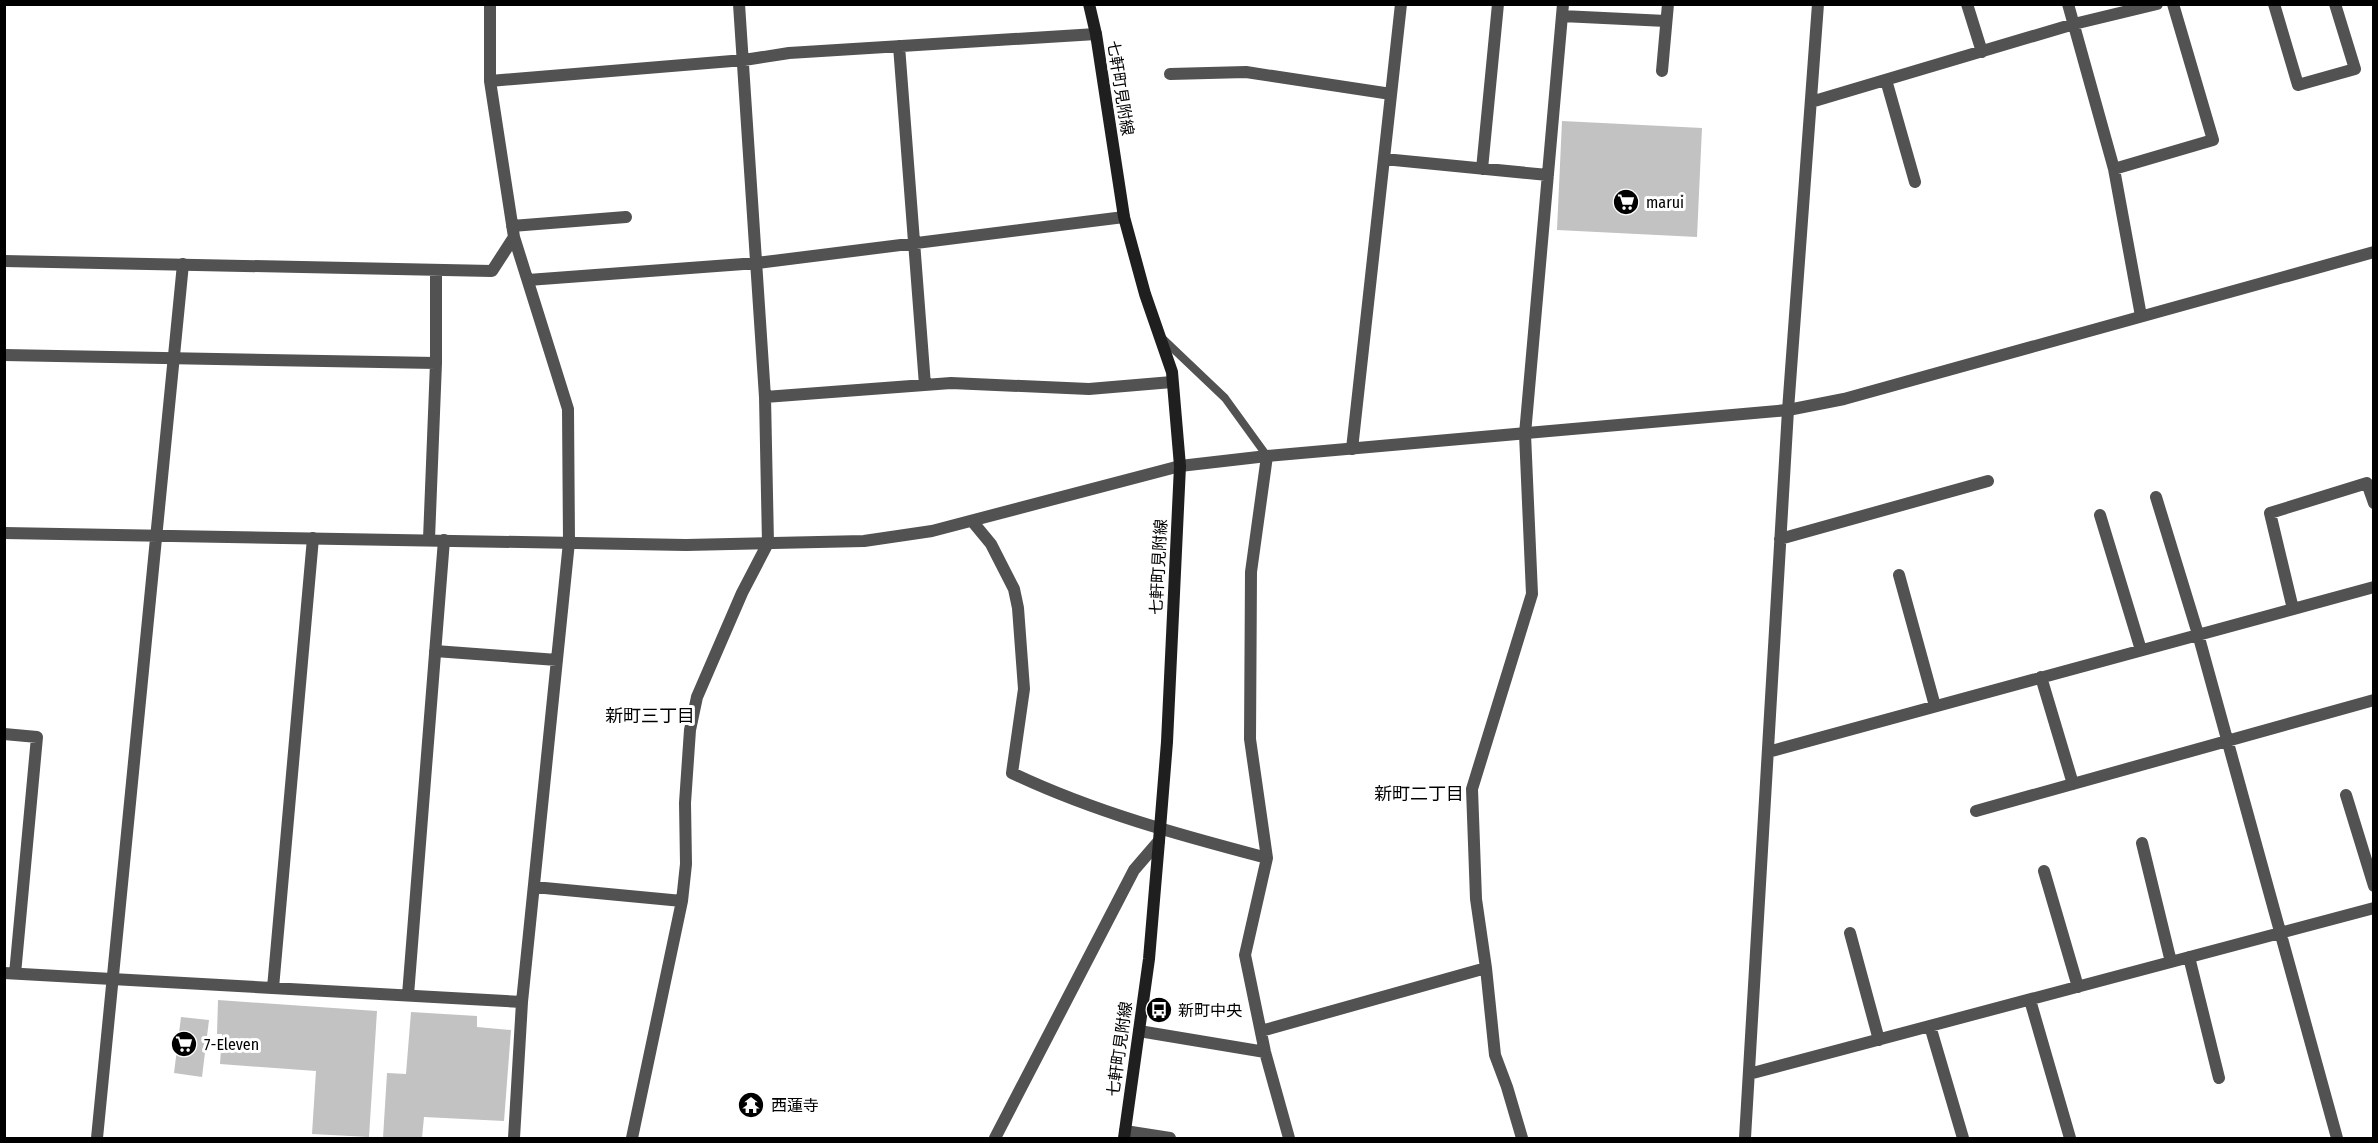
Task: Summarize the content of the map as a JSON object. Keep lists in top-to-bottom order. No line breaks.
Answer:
{"streets":{"main road":["七軒町見附線"]},"districts":["新町三丁目","新町二丁目"],"places":{"supermarket":["marui","7-Eleven"],"bus stop":["新町中央"],"temple":["西蓮寺"]}}
